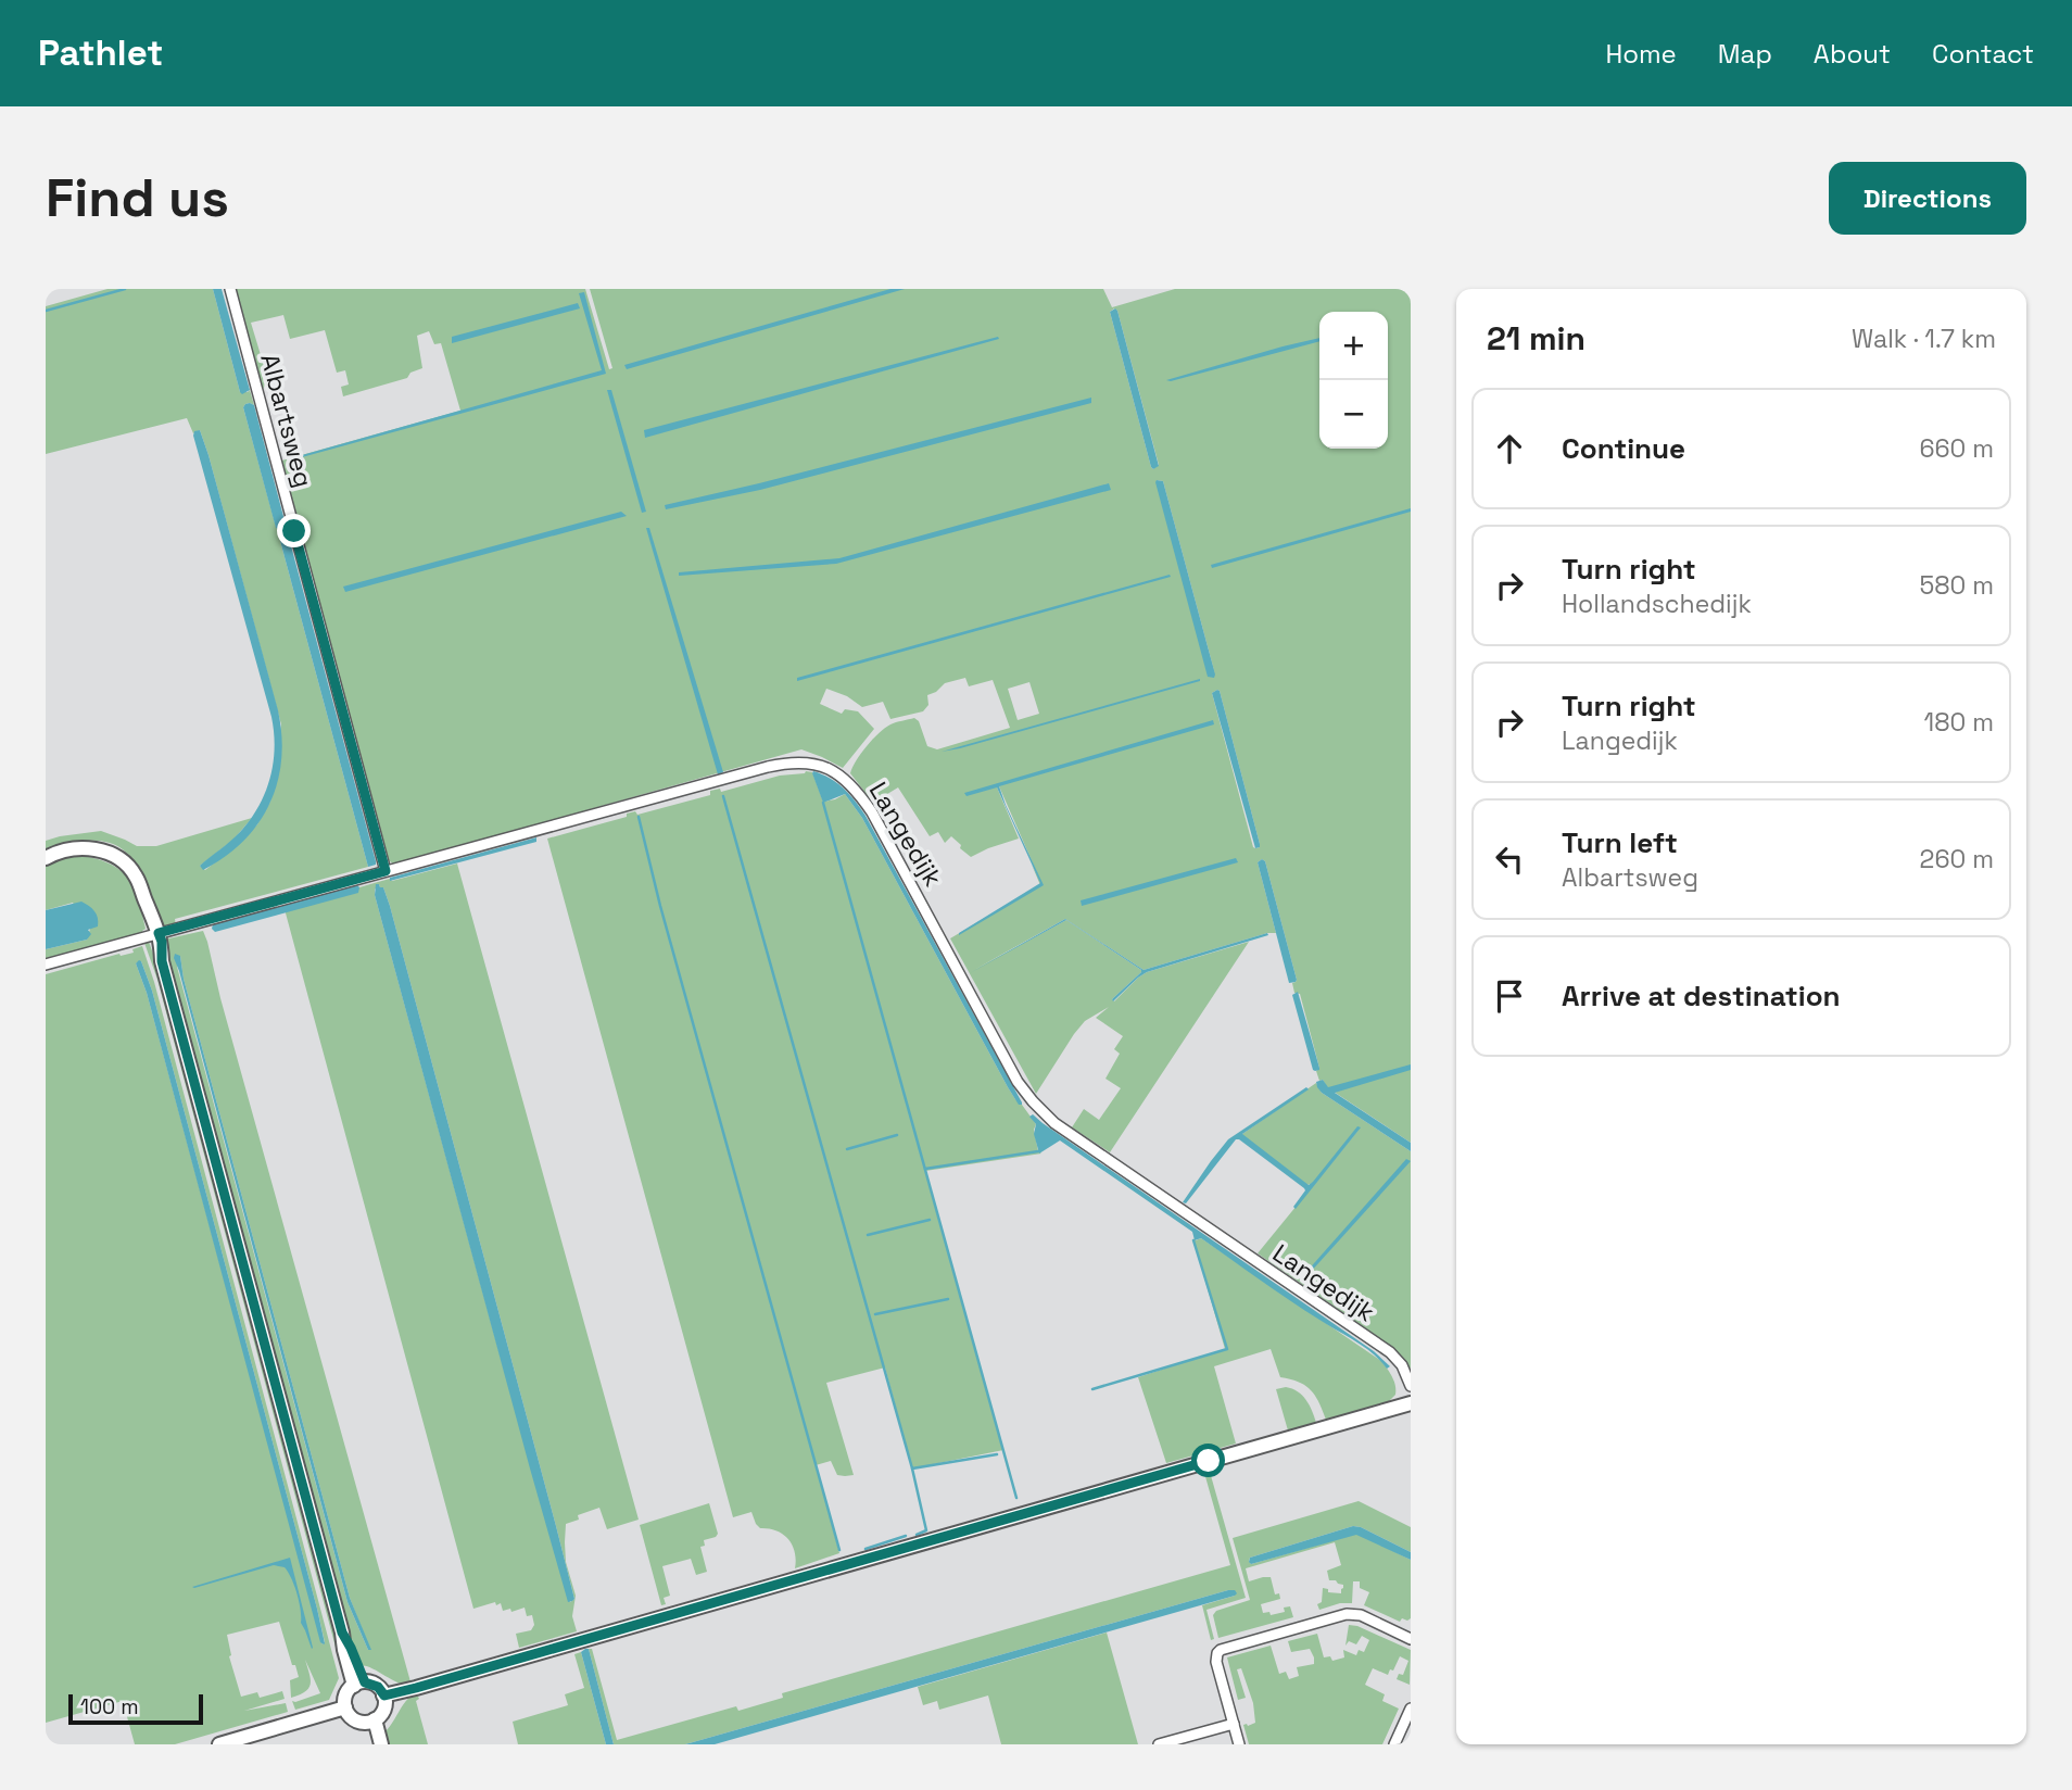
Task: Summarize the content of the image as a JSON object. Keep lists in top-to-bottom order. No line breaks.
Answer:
{"streets":{"street":["Albartsweg","Langedijk"]},"crossings":[["Albartsweg","Langedijk"]],"scale_bar":"100 m","page":{"header":"Pathlet","nav":["Home","Map","About","Contact"],"buttons":"Directions","title":"Find us","heading":["21 min","Walk · 1.7 km"],"map_buttons":["+","−"],"list":[["Continue","660 m"],["Turn right","Hollandschedijk","580 m"],["Turn right","Langedijk","180 m"],["Turn left","Albartsweg","260 m"],"Arrive at destination"],"scale":"100 m"}}
